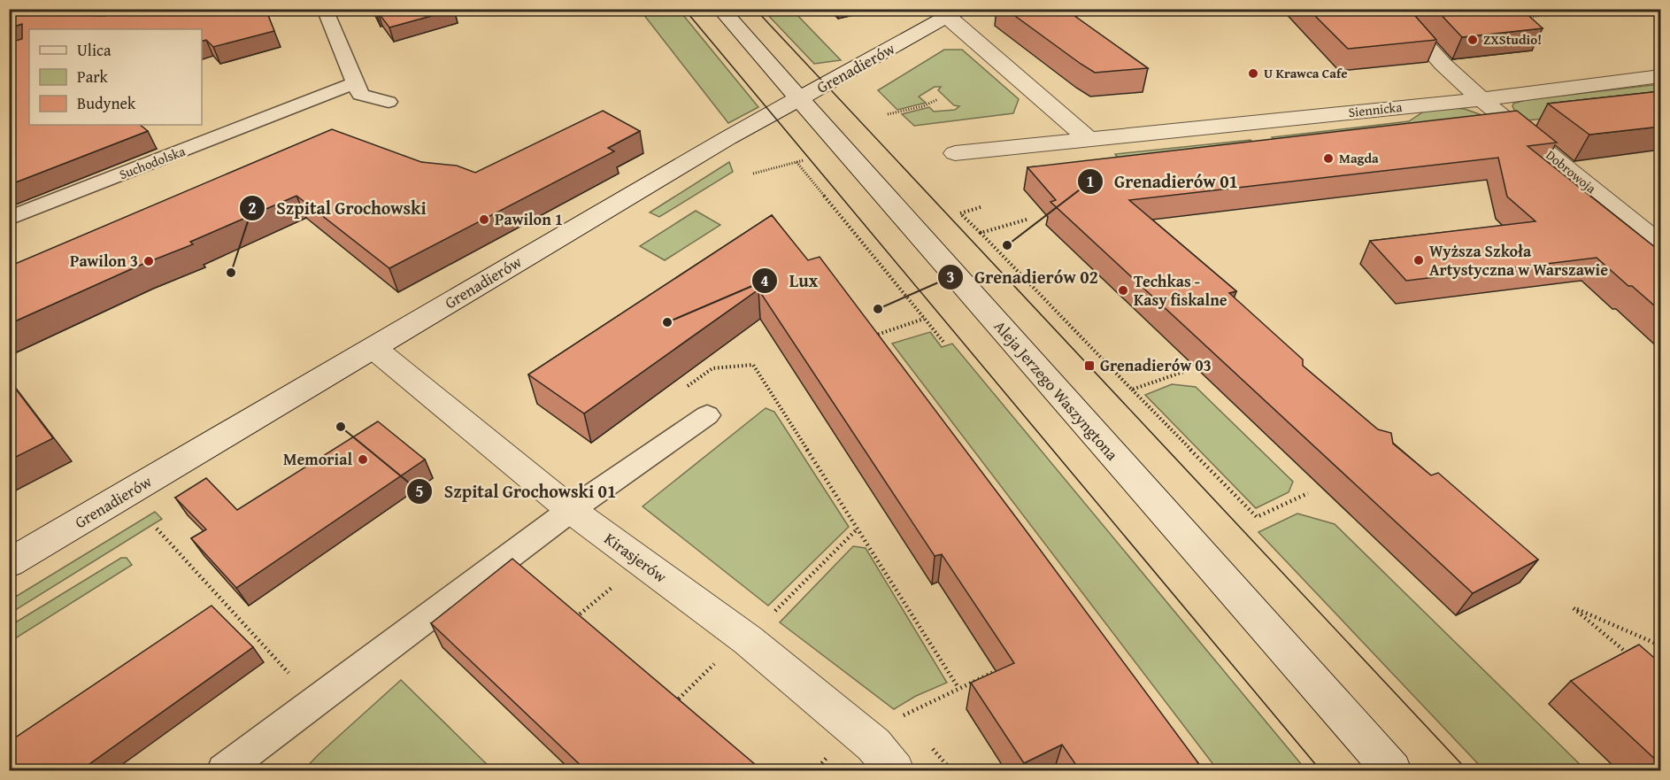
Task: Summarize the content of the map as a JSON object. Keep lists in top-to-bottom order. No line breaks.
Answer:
{"streets":{"street":["Grenadierów","Siennicka","Dobrowoja","Aleja Jerzego Waszyngtona","Kirasjerów"],"lane":["Suchodolska"]},"crossings":[["Grenadierów","Aleja Jerzego Waszyngtona"],["Grenadierów","Kirasjerów"],["Siennicka","Dobrowoja"]],"places":{"other":["ZXStudio!","U Krawca Cafe","Magda","Pawilon 1","Grenadierów 01","Wyższa Szkoła Artystyczna w Warszawie","Pawilon 3","Szpital Grochowski","Techkas - Kasy fiskalne","Grenadierów 02","Lux","Szpital Grochowski 01","Memorial"],"transit":["Grenadierów 03"]},"legend":["Ulica","Park","Budynek"]}
